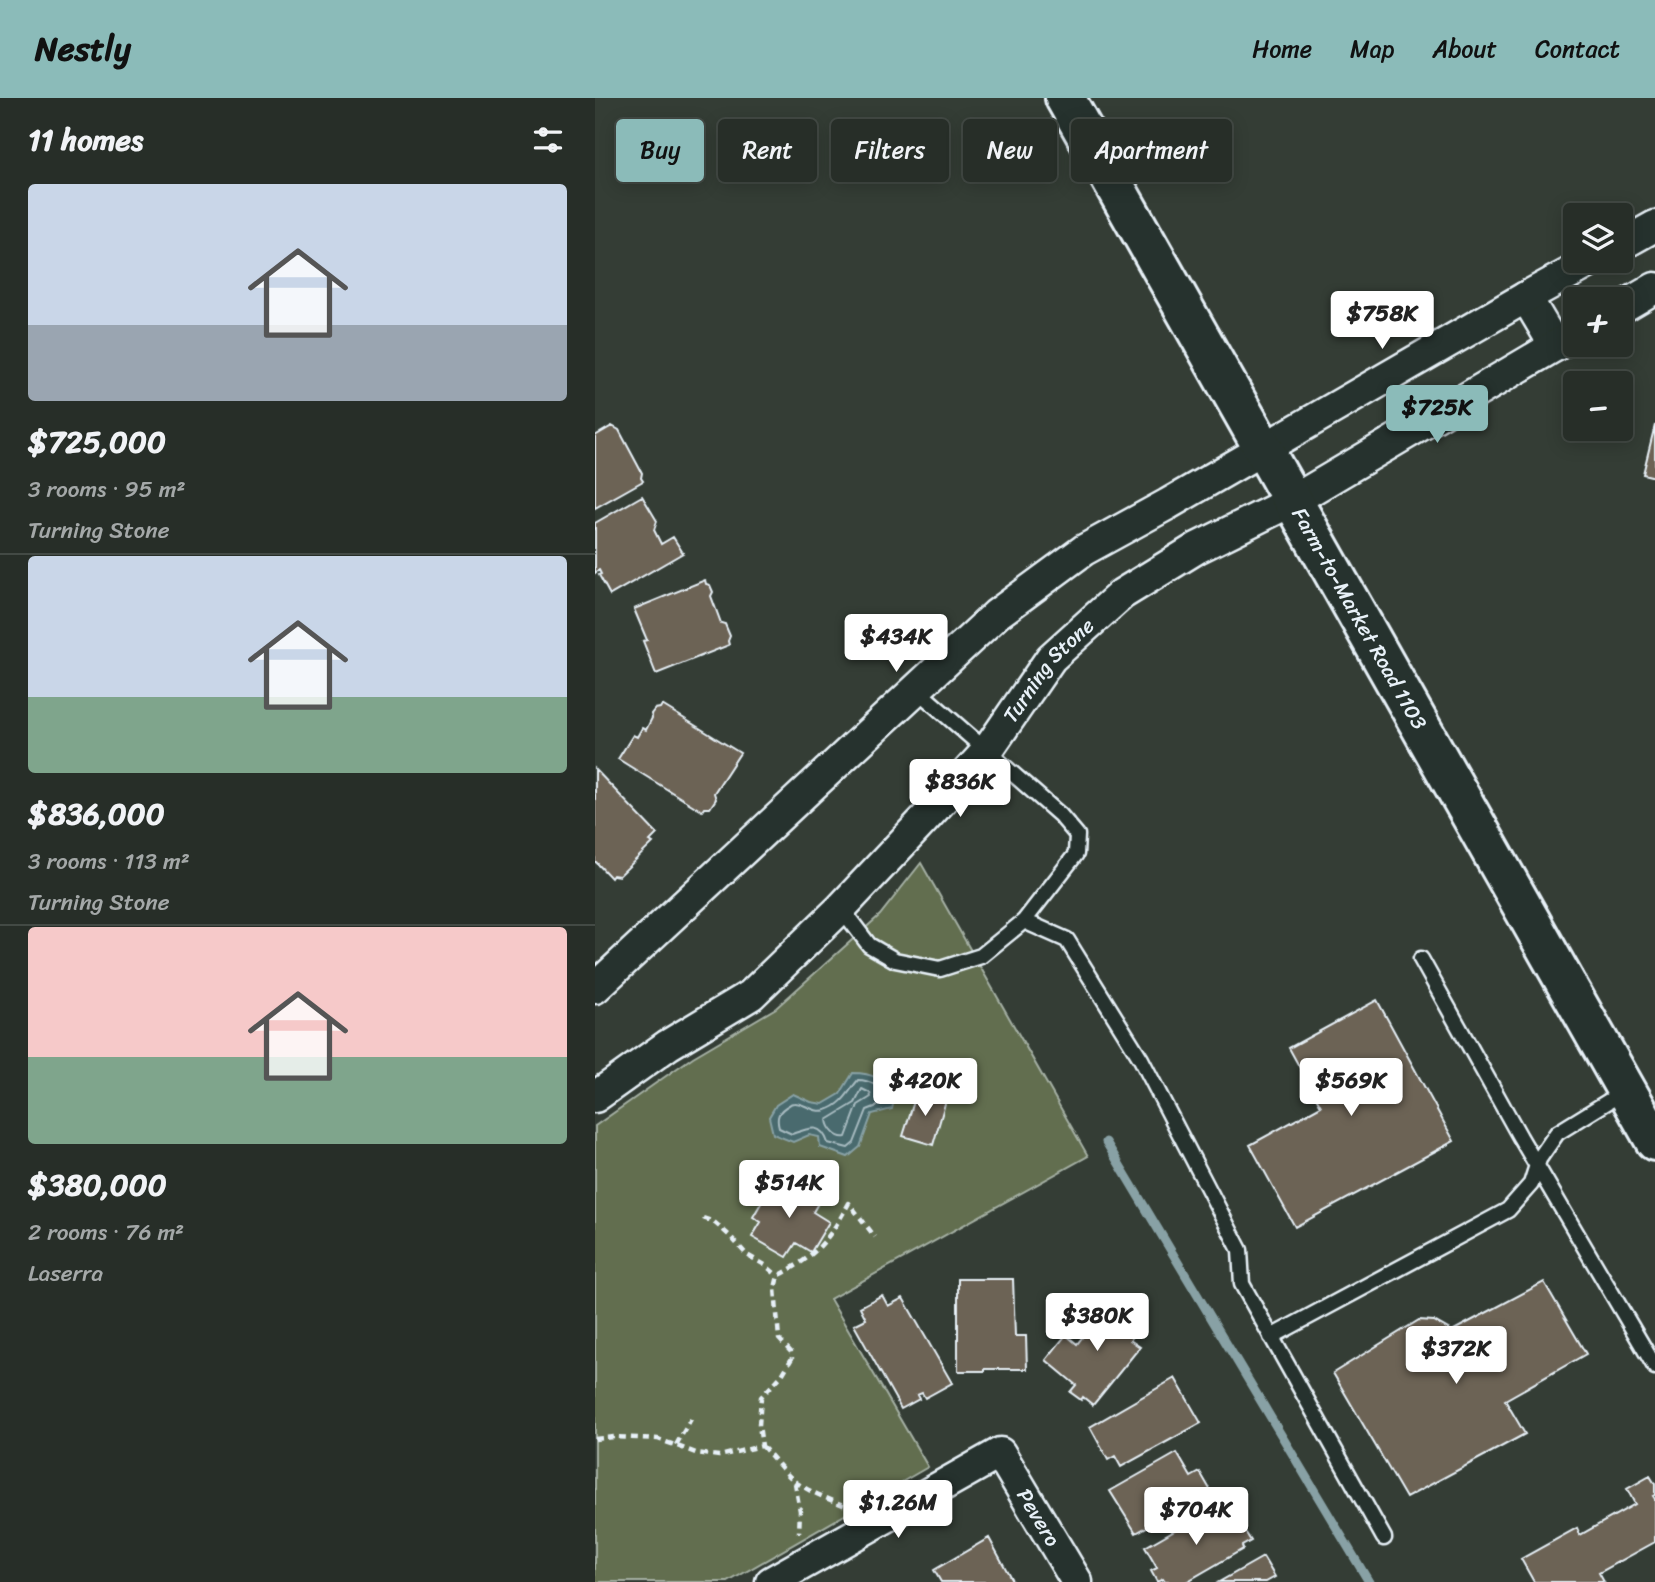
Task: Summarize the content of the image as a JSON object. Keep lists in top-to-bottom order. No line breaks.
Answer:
{"streets":{"main road":["Farm-to-Market Road 1103"],"street":["Turning Stone","Pevero"]},"crossings":[["Farm-to-Market Road 1103","Turning Stone"]],"page":{"header":"Nestly","nav":["Home","Map","About","Contact"],"heading":"11 homes","chip":["Buy","Rent","Filters","New","Apartment"],"list":[{"name":"$725,000","note":"3 rooms · 95 m² · Turning Stone"},{"name":"$836,000","note":"3 rooms · 113 m² · Turning Stone"},{"name":"$380,000","note":"2 rooms · 76 m² · Laserra"}],"map_buttons":["+","−"],"price":["$758K","$725K","$434K","$836K","$420K","$569K","$514K","$380K","$372K","$1.26M","$704K"]}}
